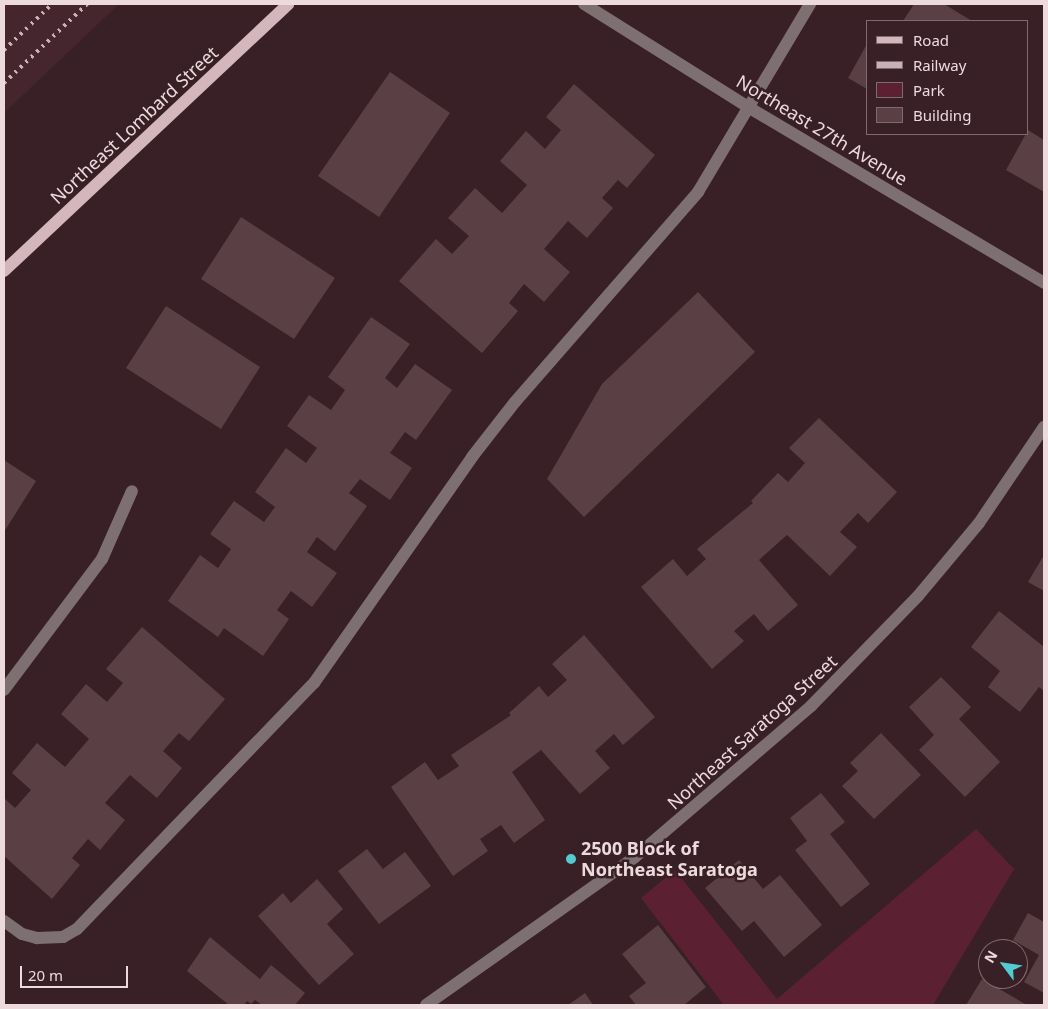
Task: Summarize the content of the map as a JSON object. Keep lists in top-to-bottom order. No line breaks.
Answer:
{"streets":{"main road":["Northeast Lombard Street"],"street":["Northeast 27th Avenue","Northeast Saratoga Street"]},"places":["2500 Block of Northeast Saratoga"],"legend":["Road","Railway","Park","Building"],"scale_bar":"20 m","north":"top left"}
